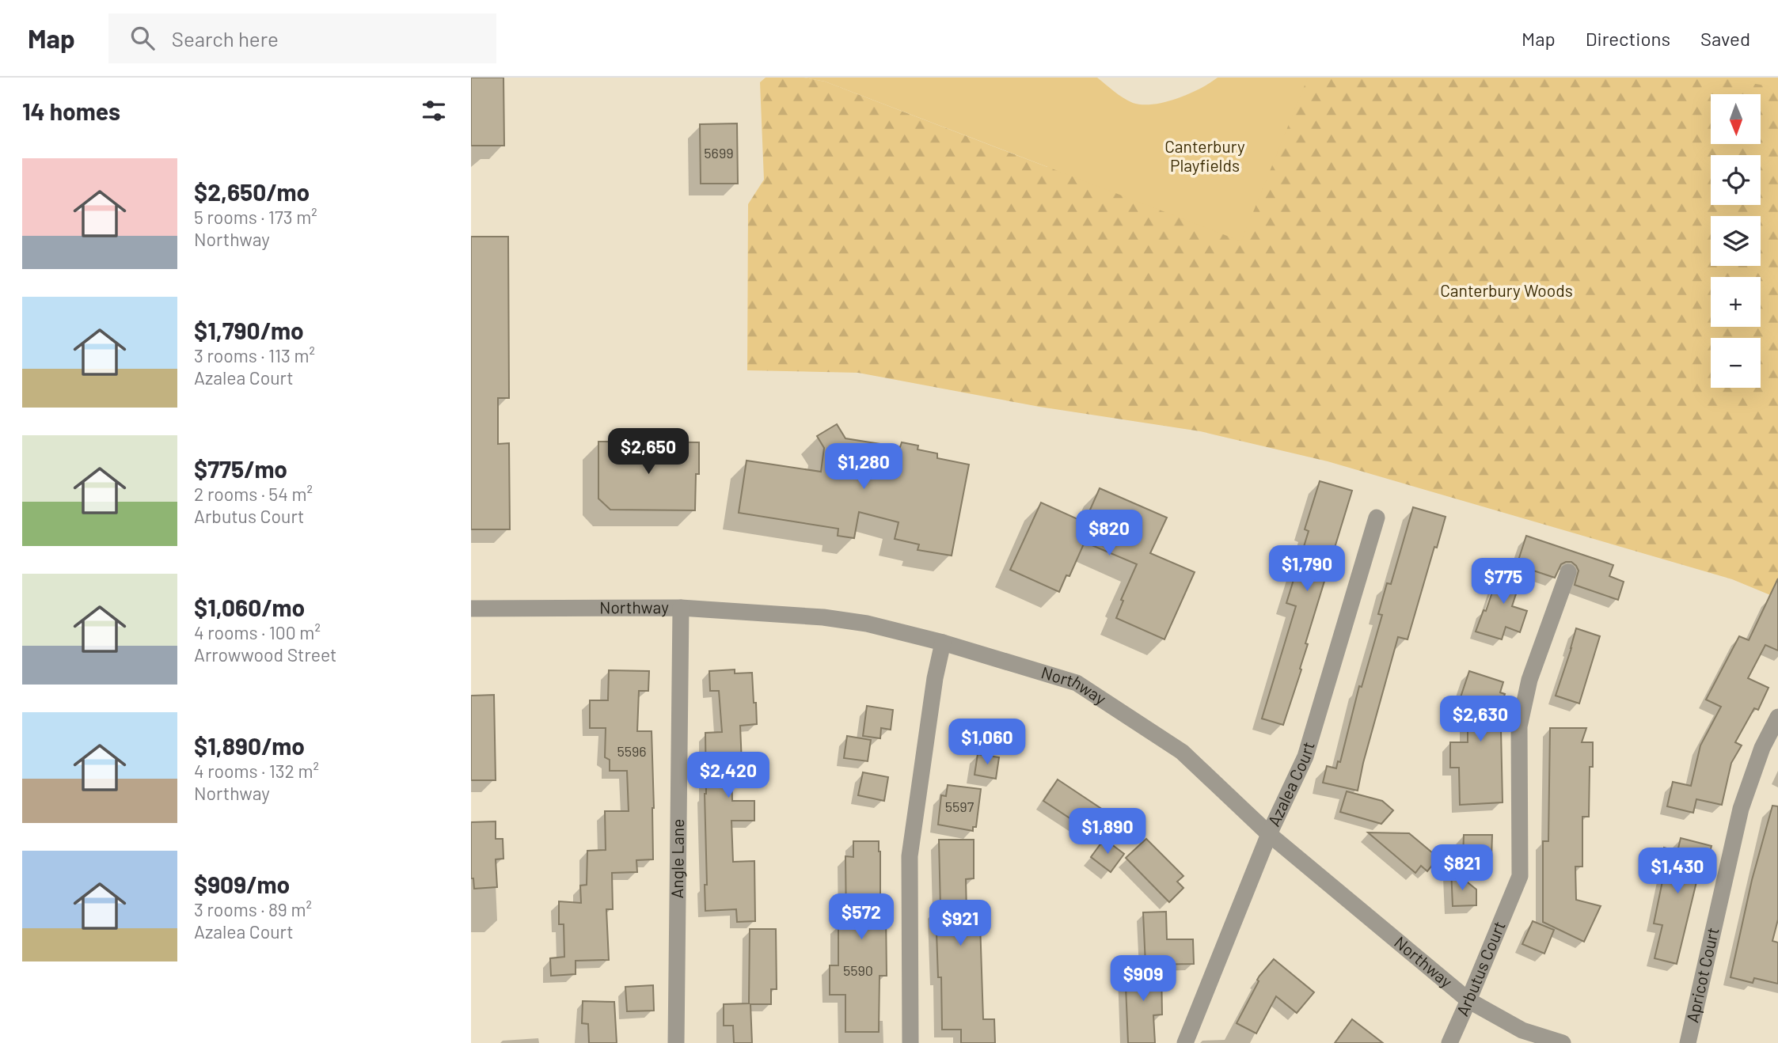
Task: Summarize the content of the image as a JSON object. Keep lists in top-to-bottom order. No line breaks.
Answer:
{"streets":{"street":["Northway","Azalea Court","Angle Lane","Arbutus Court","Apricot Court"]},"crossings":[["Northway","Azalea Court"],["Northway","Angle Lane"],["Northway","Arbutus Court"]],"parks":["Canterbury Playfields","Canterbury Woods"],"house_numbers":["5699","5596","5597","5590"],"north":"bottom","page":{"header":"Map","search":"Search here","nav":["Map","Directions","Saved"],"heading":"14 homes","map_buttons":["+","−"],"list":[{"name":"$2,650/mo","note":"5 rooms · 173 m² · Northway"},{"name":"$1,790/mo","note":"3 rooms · 113 m² · Azalea Court"},{"name":"$775/mo","note":"2 rooms · 54 m² · Arbutus Court"},{"name":"$1,060/mo","note":"4 rooms · 100 m² · Arrowwood Street"},{"name":"$1,890/mo","note":"4 rooms · 132 m² · Northway"},{"name":"$909/mo","note":"3 rooms · 89 m² · Azalea Court"}],"price":["$2,650","$1,280","$820","$1,790","$775","$2,630","$1,060","$2,420","$1,890","$821","$1,430","$572","$921","$909"]}}
